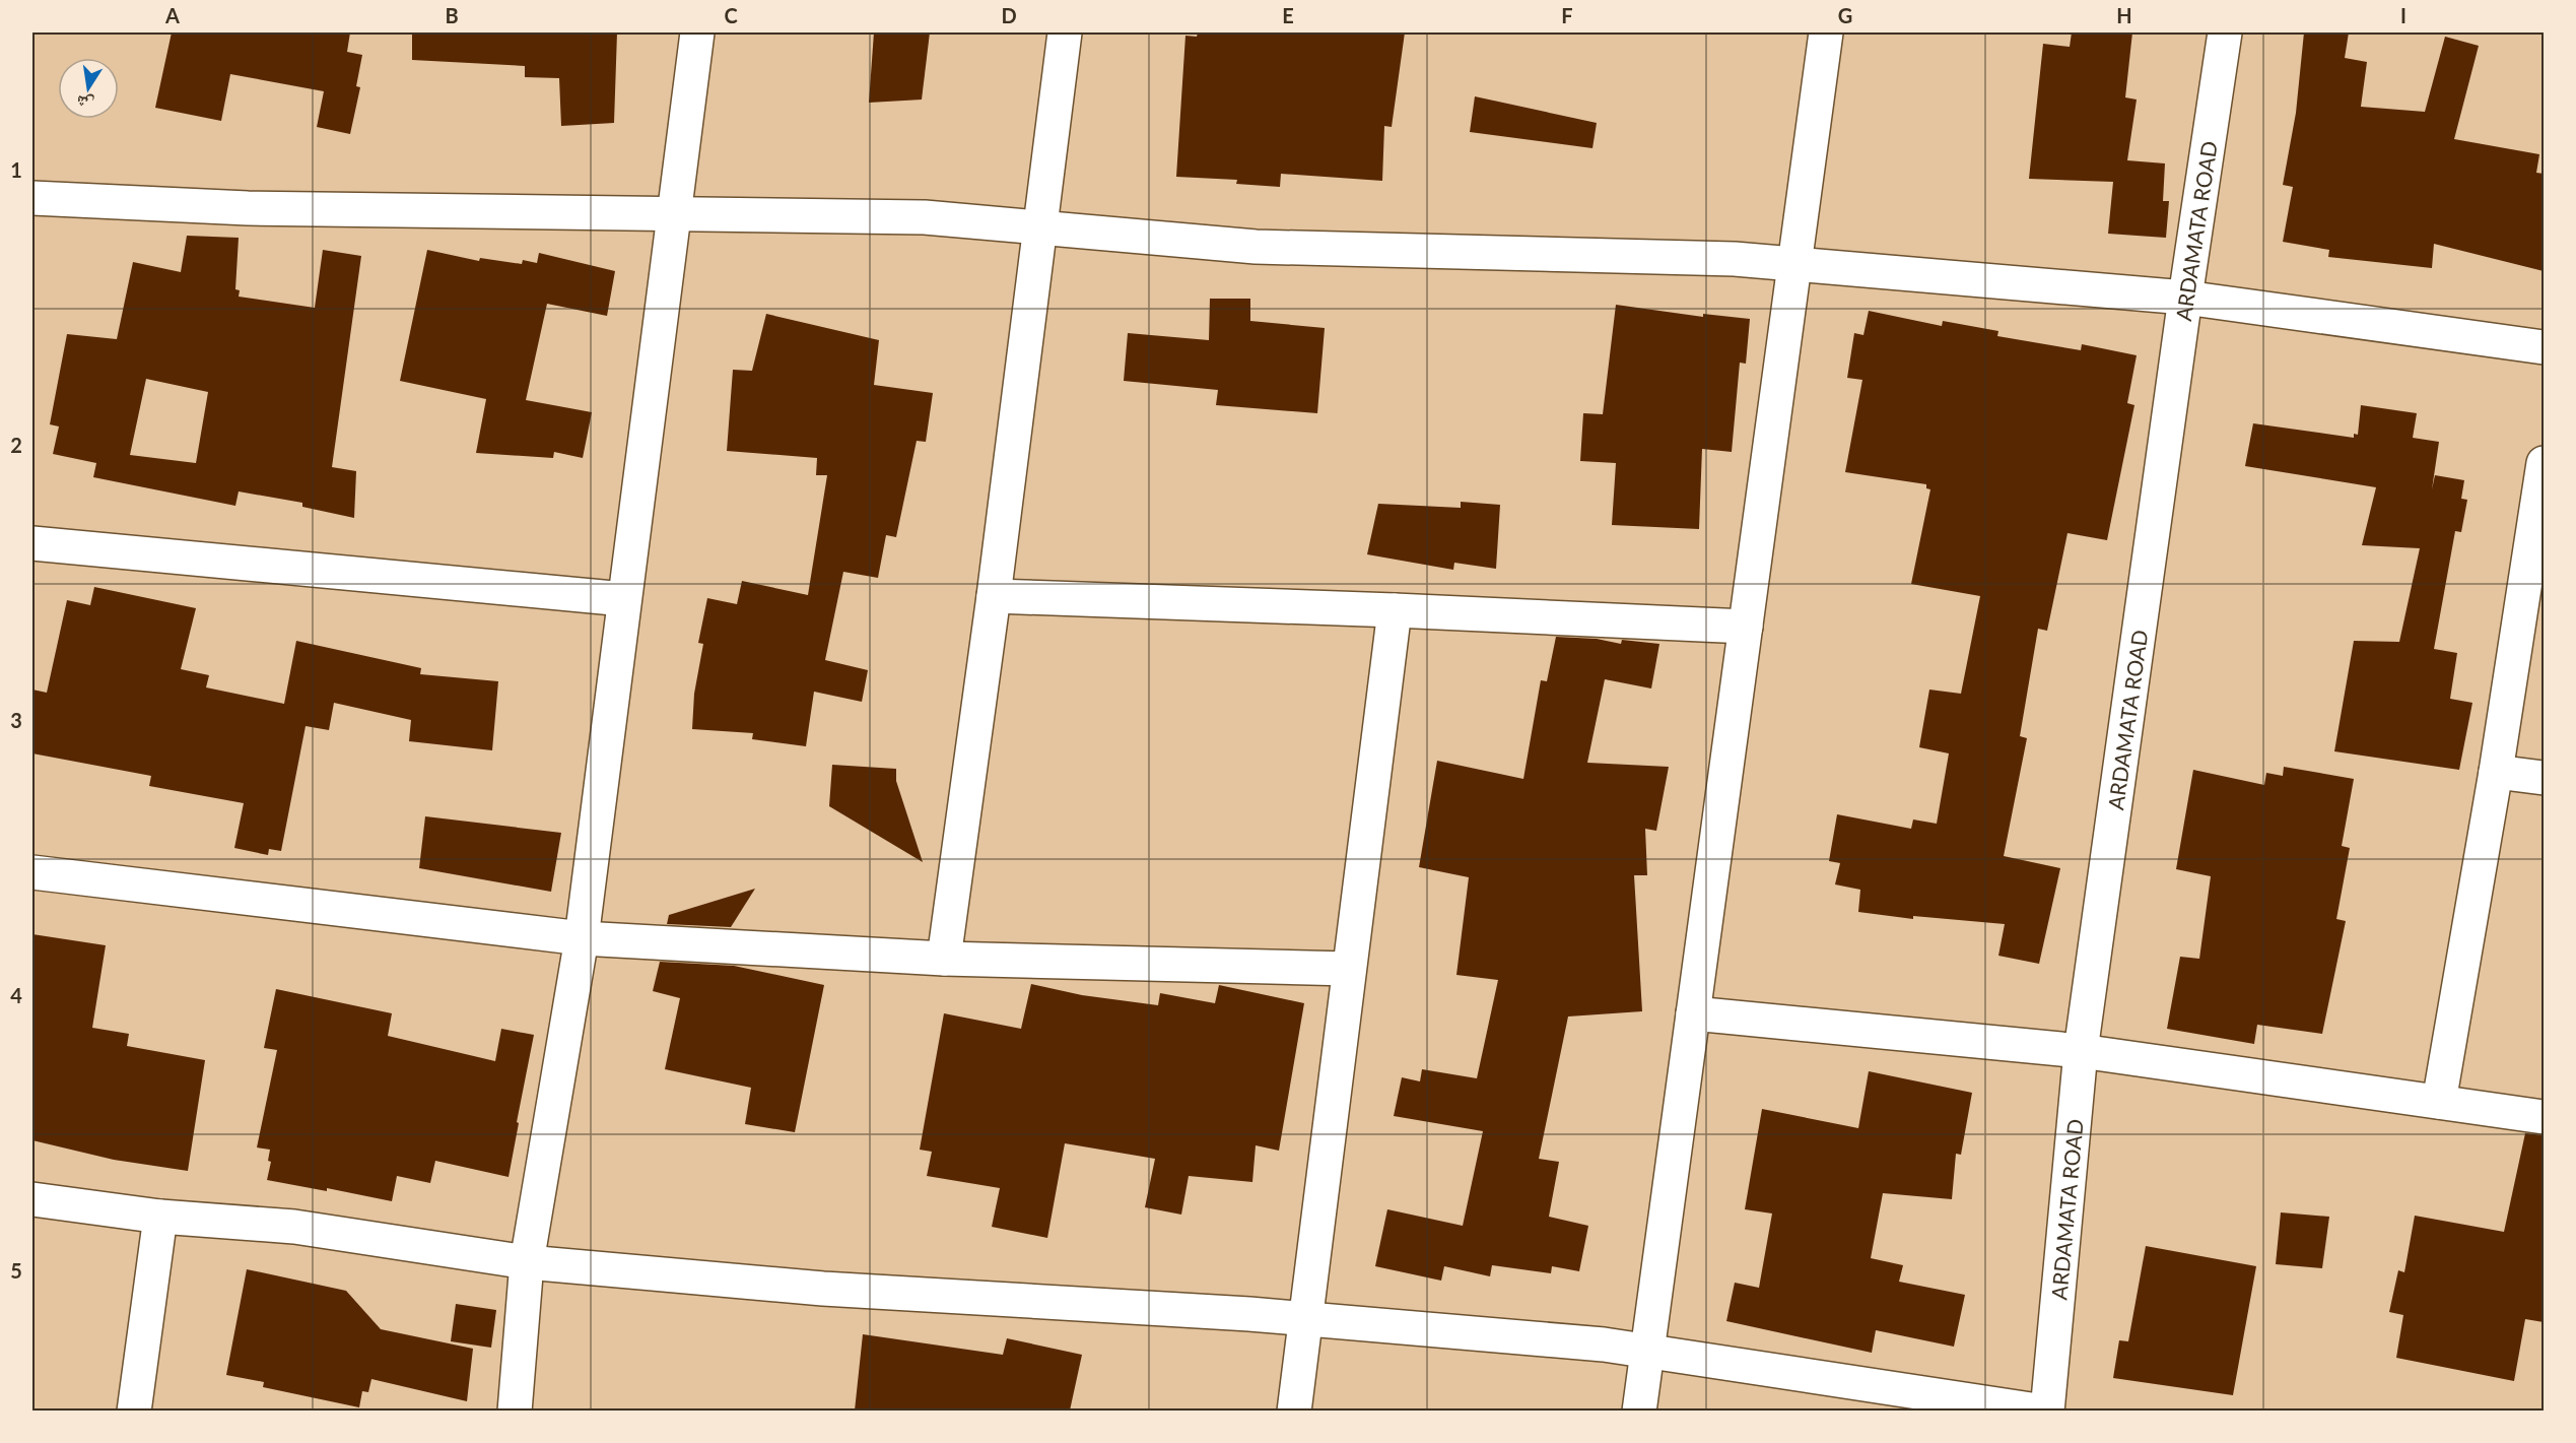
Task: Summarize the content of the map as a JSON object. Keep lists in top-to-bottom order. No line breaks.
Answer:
{"streets":{"street":["ARDAMATA ROAD"]},"north":"bottom","grid":{"columns":["A","B","C","D","E","F","G","H","I"],"rows":["1","2","3","4","5"]}}
